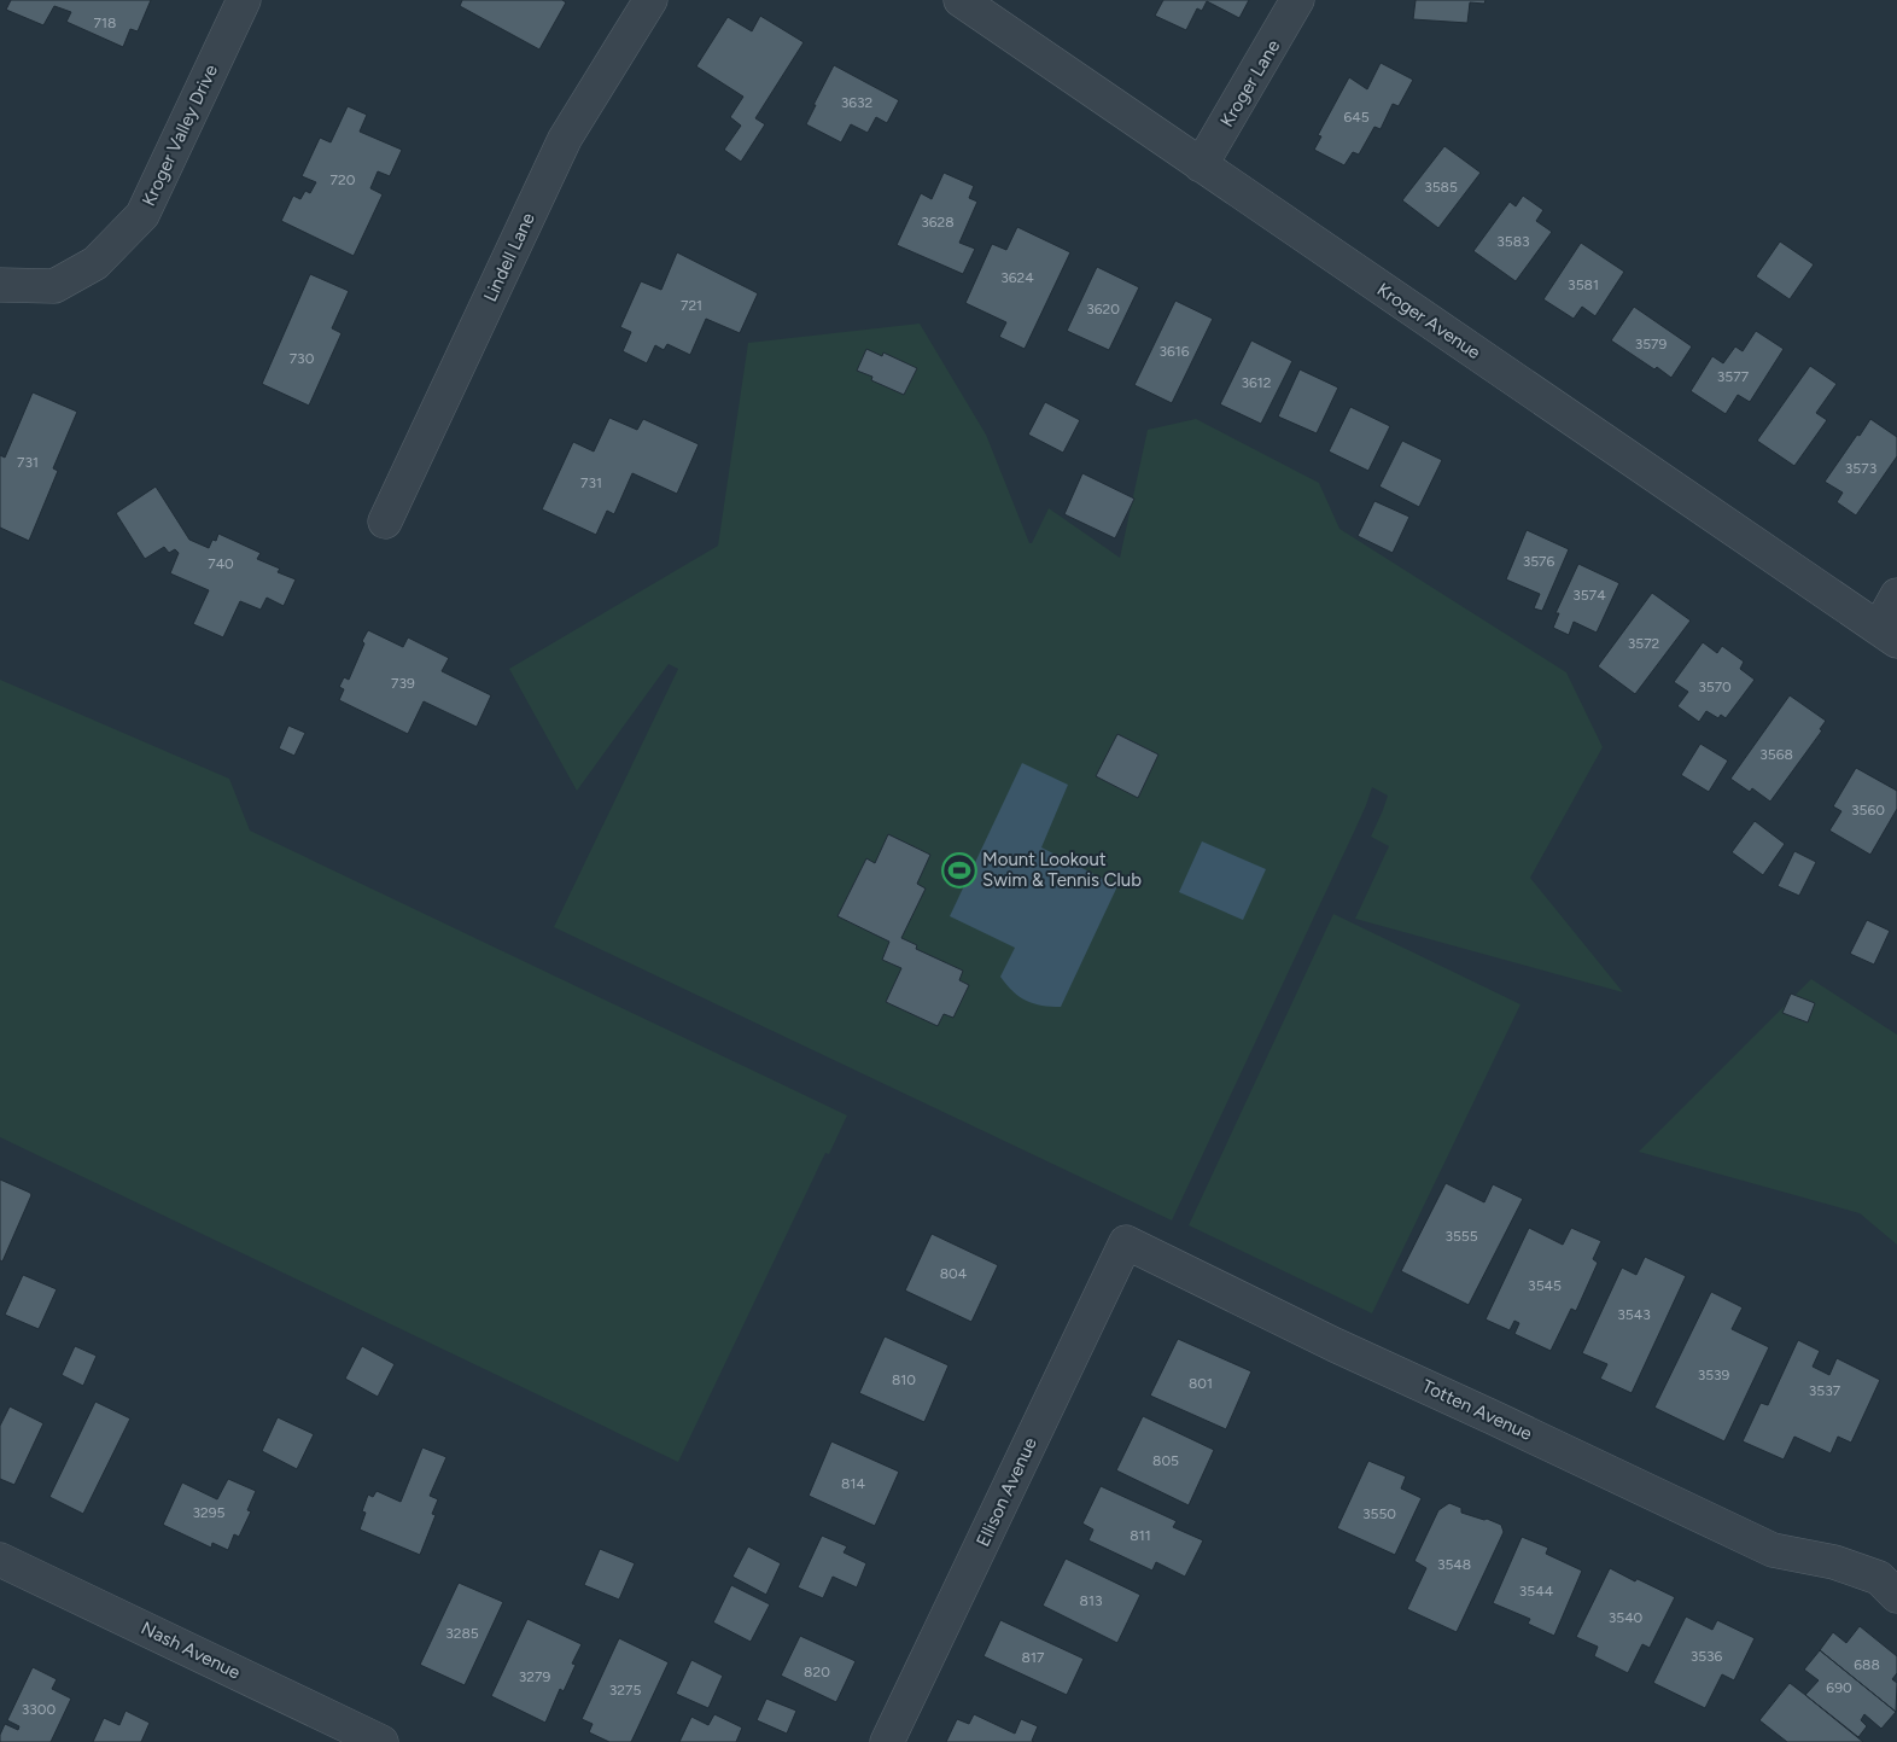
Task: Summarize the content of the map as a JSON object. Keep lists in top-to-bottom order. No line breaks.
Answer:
{"streets":{"street":["Kroger Lane","Kroger Valley Drive","Lindell Lane","Kroger Avenue","Totten Avenue","Ellison Avenue","Nash Avenue"]},"crossings":[["Kroger Lane","Kroger Avenue"],["Totten Avenue","Ellison Avenue"]],"places":{"sports":["Mount Lookout Swim & Tennis Club"]},"house_numbers":["718","3632","645","720","3585","3628","3583","3624","3581","721","3620","3579","3616","730","3577","3612","731","3573","731","3576","740","3574","3572","739","3570","3568","3560","3555","804","3545","3543","3539","810","801","3537","805","814","3295","3550","811","3548","3544","813","3540","3285","3536","817","688","820","3279","690","3275","3300"]}
